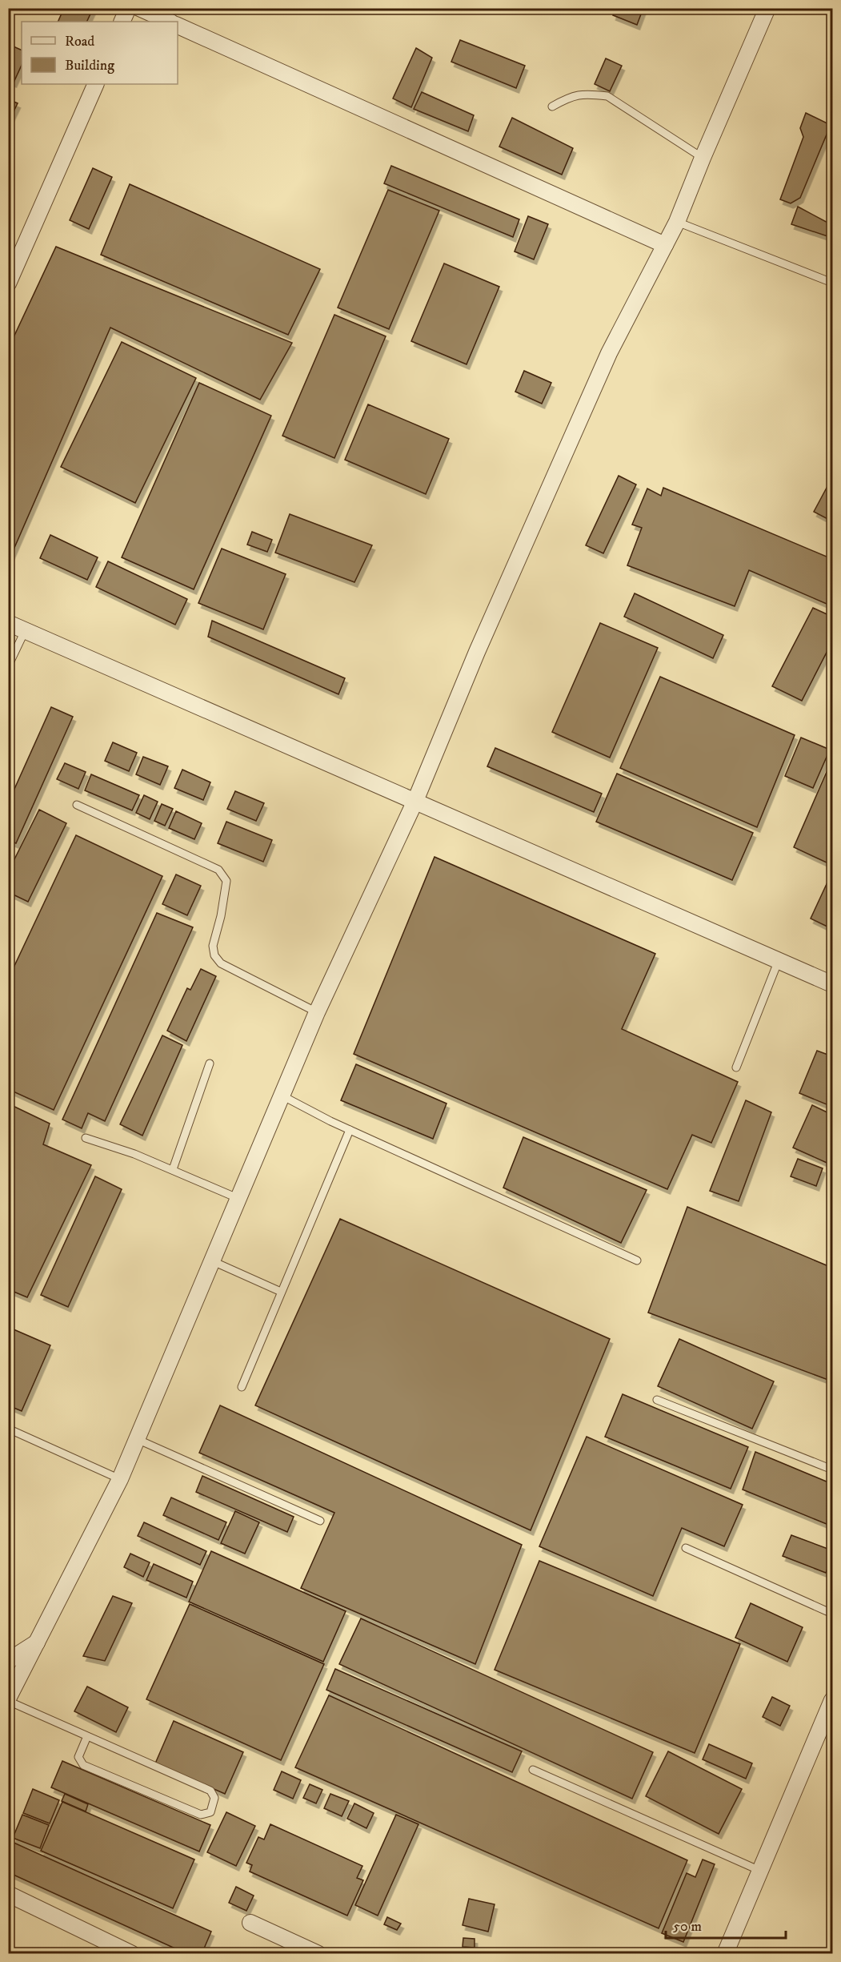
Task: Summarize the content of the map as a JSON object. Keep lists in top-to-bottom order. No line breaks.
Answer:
{"legend":["Road","Building"],"scale_bar":"50 m"}
